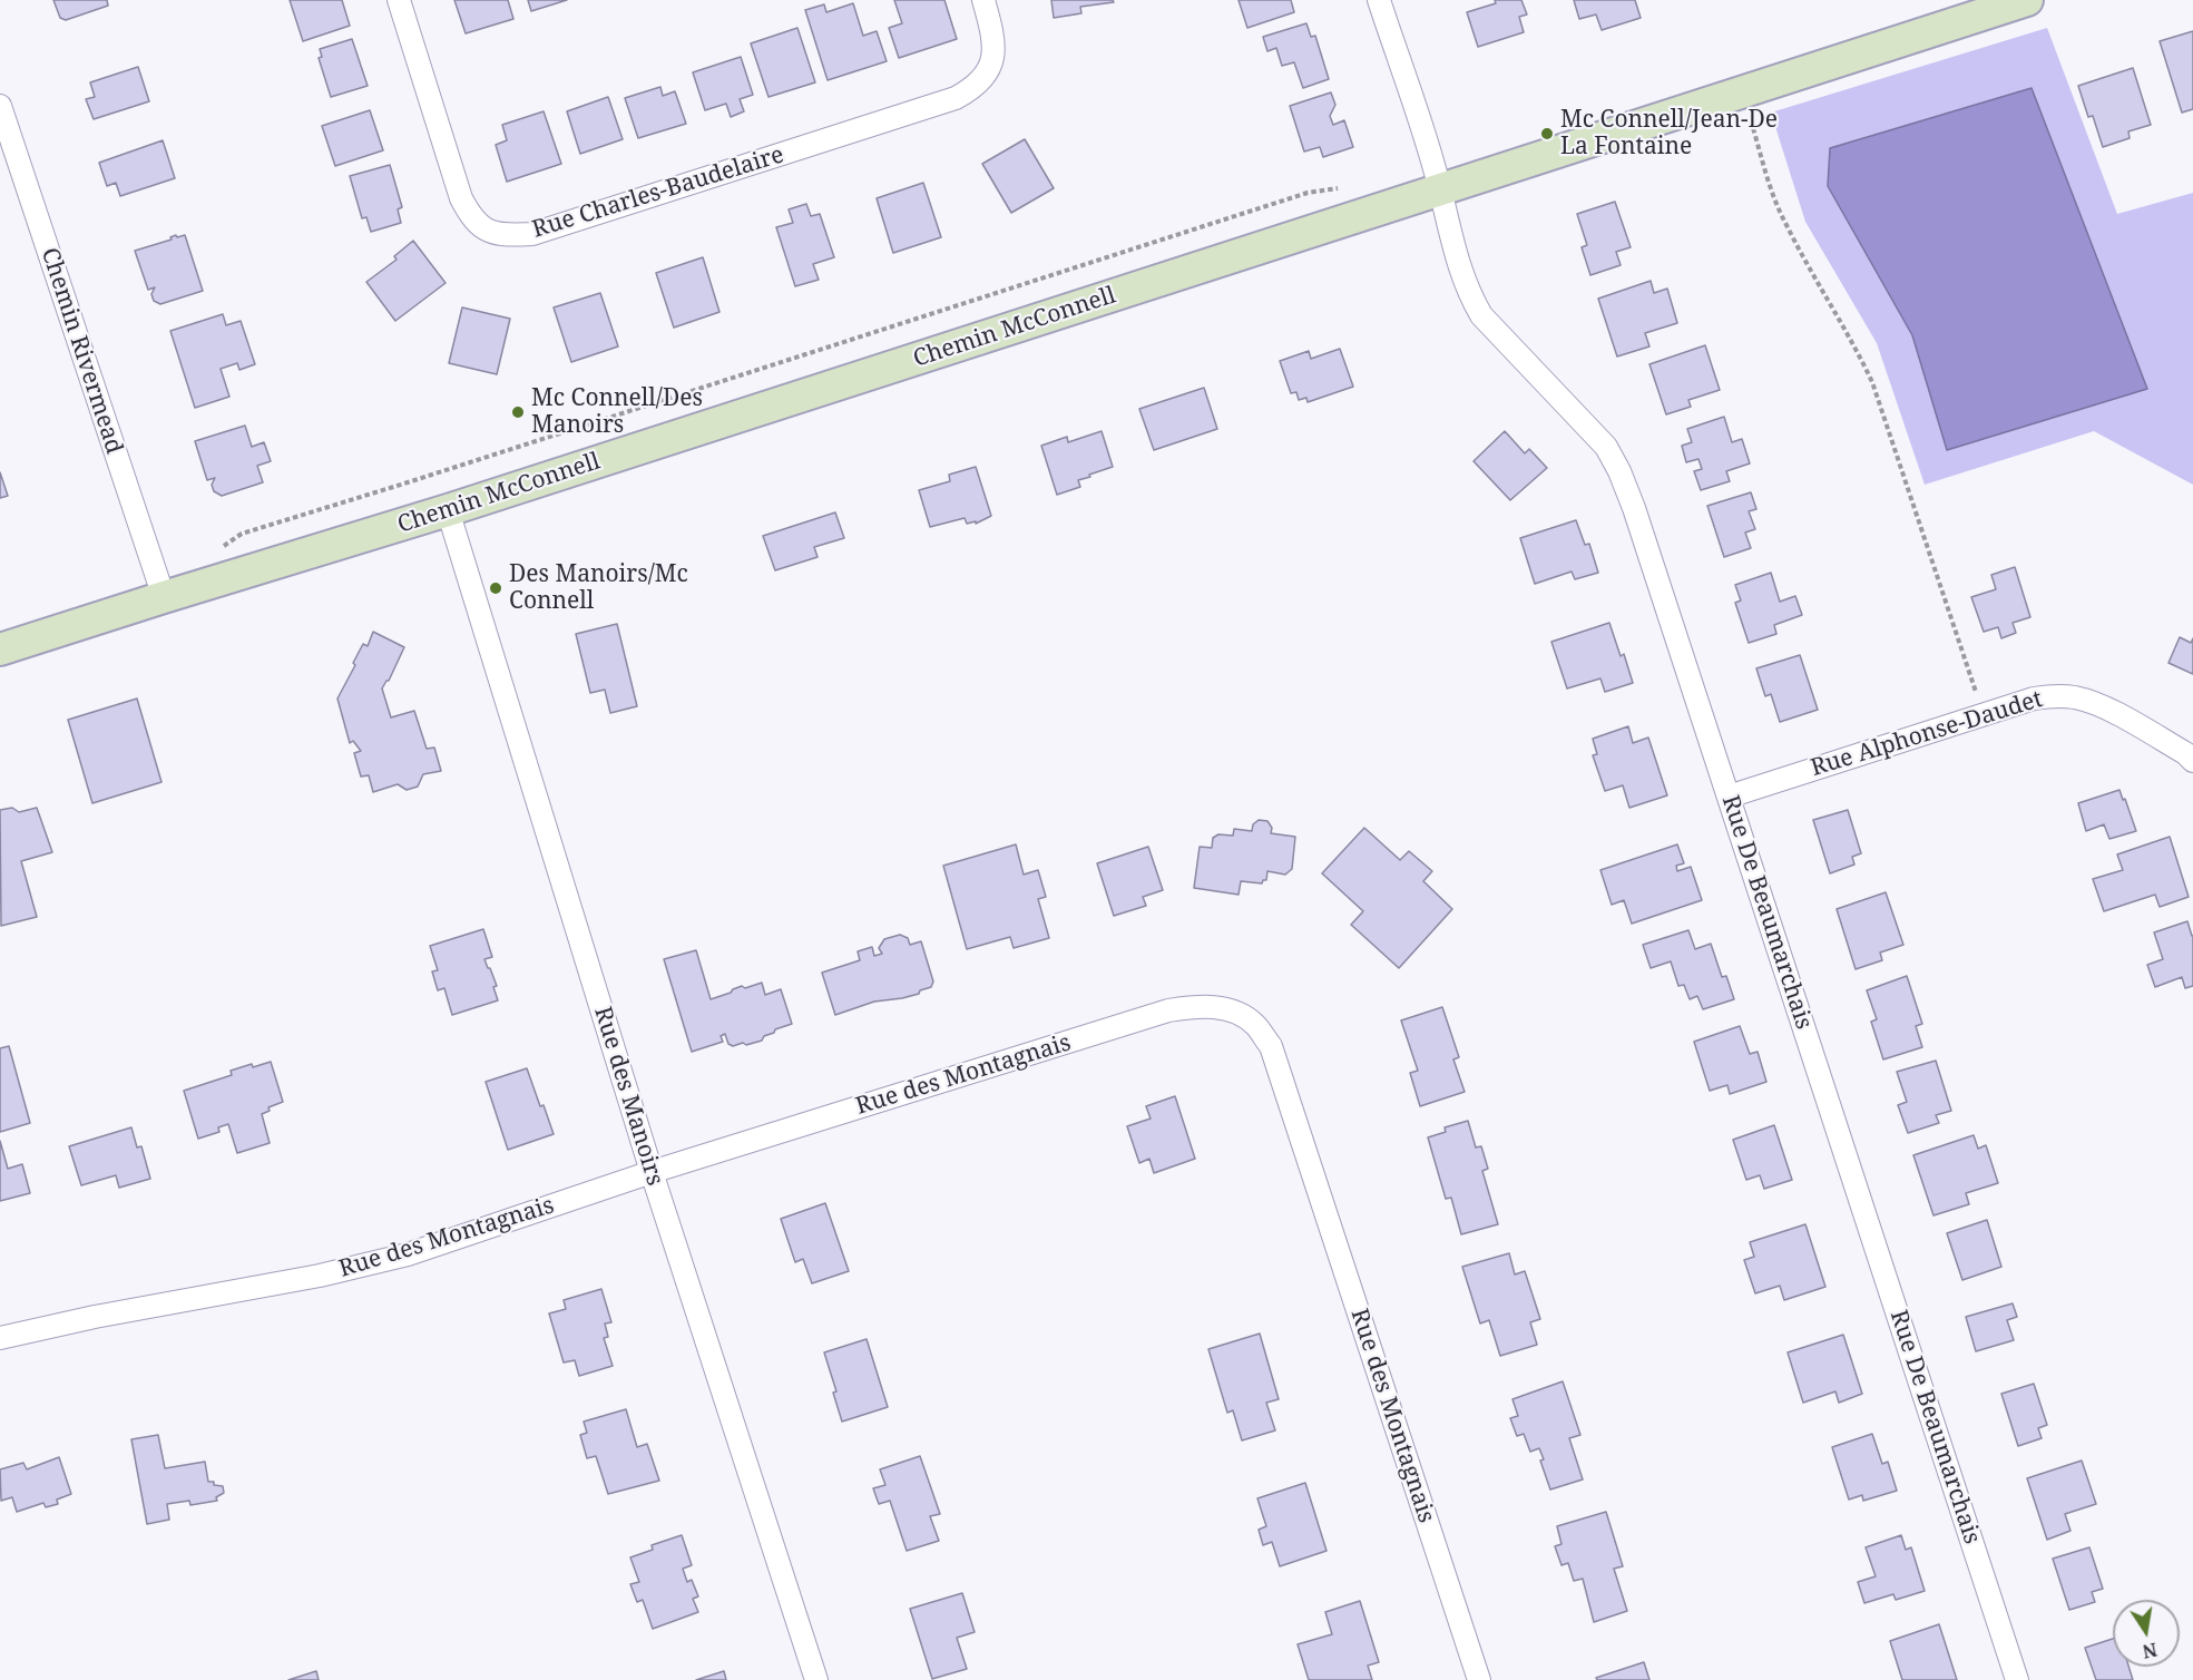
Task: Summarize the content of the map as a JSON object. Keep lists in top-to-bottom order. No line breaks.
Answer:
{"streets":{"street":["Rue Charles-Baudelaire","Chemin McConnell","Chemin Rivermead","Rue Alphonse-Daudet","Rue De Beaumarchais","Rue des Montagnais","Rue des Manoirs"]},"crossings":[["Chemin McConnell","Chemin Rivermead"],["Chemin McConnell","Rue De Beaumarchais"],["Chemin McConnell","Rue des Manoirs"],["Rue Alphonse-Daudet","Rue De Beaumarchais"],["Rue des Montagnais","Rue des Manoirs"]],"places":["Mc Connell/Jean-De La Fontaine","Mc Connell/Des Manoirs","Des Manoirs/Mc Connell"],"north":"bottom"}
